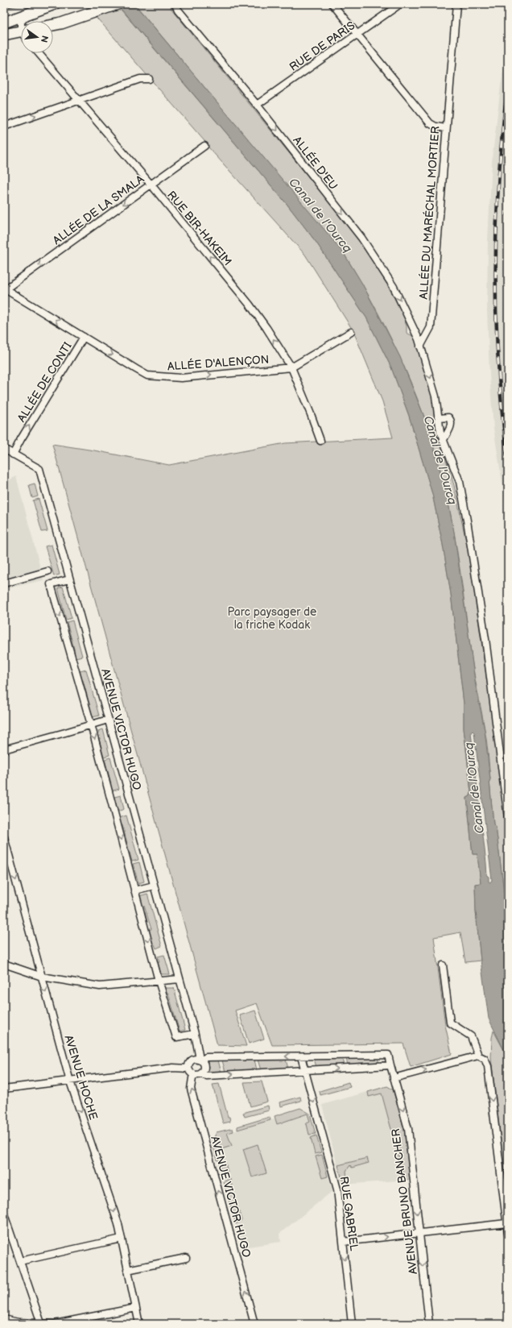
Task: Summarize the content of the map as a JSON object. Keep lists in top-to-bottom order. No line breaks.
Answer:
{"streets":{"street":["RUE DE PARIS","ALLÉE D'EU","ALLÉE DE LA SMALA","ALLÉE DU MARÉCHAL MORTIER","RUE BIR-HAKEIM","ALLÉE D'ALENÇON","ALLÉE DE CONTI","AVENUE VICTOR HUGO","AVENUE HOCHE","AVENUE BRUNO BANCHER","RUE GABRIEL"]},"crossings":[["RUE DE PARIS","ALLÉE D'EU"],["ALLÉE D'EU","ALLÉE DU MARÉCHAL MORTIER"],["ALLÉE DE LA SMALA","RUE BIR-HAKEIM"],["ALLÉE DE LA SMALA","ALLÉE D'ALENÇON"],["RUE BIR-HAKEIM","ALLÉE D'ALENÇON"],["ALLÉE D'ALENÇON","ALLÉE DE CONTI"],["ALLÉE DE CONTI","AVENUE VICTOR HUGO"]],"one_way":["ALLÉE D'EU","ALLÉE DE LA SMALA","RUE BIR-HAKEIM","ALLÉE DE CONTI","AVENUE HOCHE","AVENUE BRUNO BANCHER","RUE GABRIEL"],"water":["Canal de l'Ourcq"],"parks":["Parc paysager de la friche Kodak"],"north":"right"}
